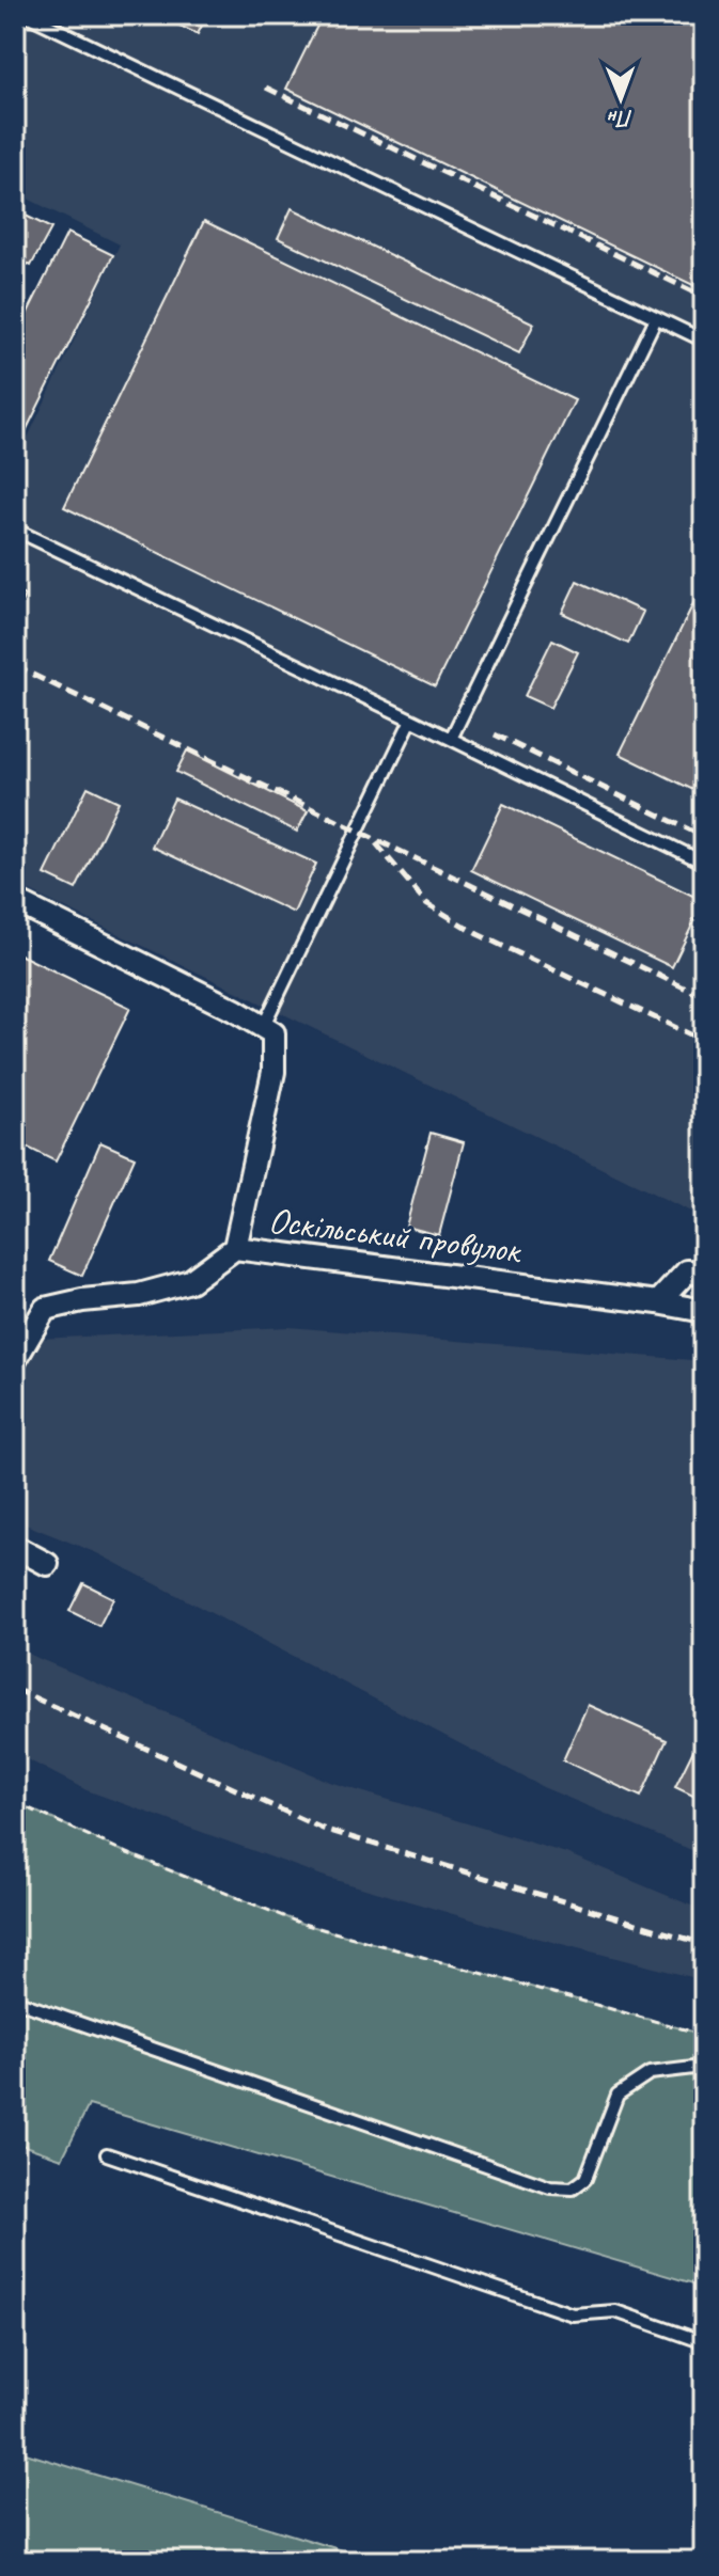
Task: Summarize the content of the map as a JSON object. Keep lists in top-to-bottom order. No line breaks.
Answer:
{"streets":{"street":["Оскільський провулок"]},"north":"bottom"}
